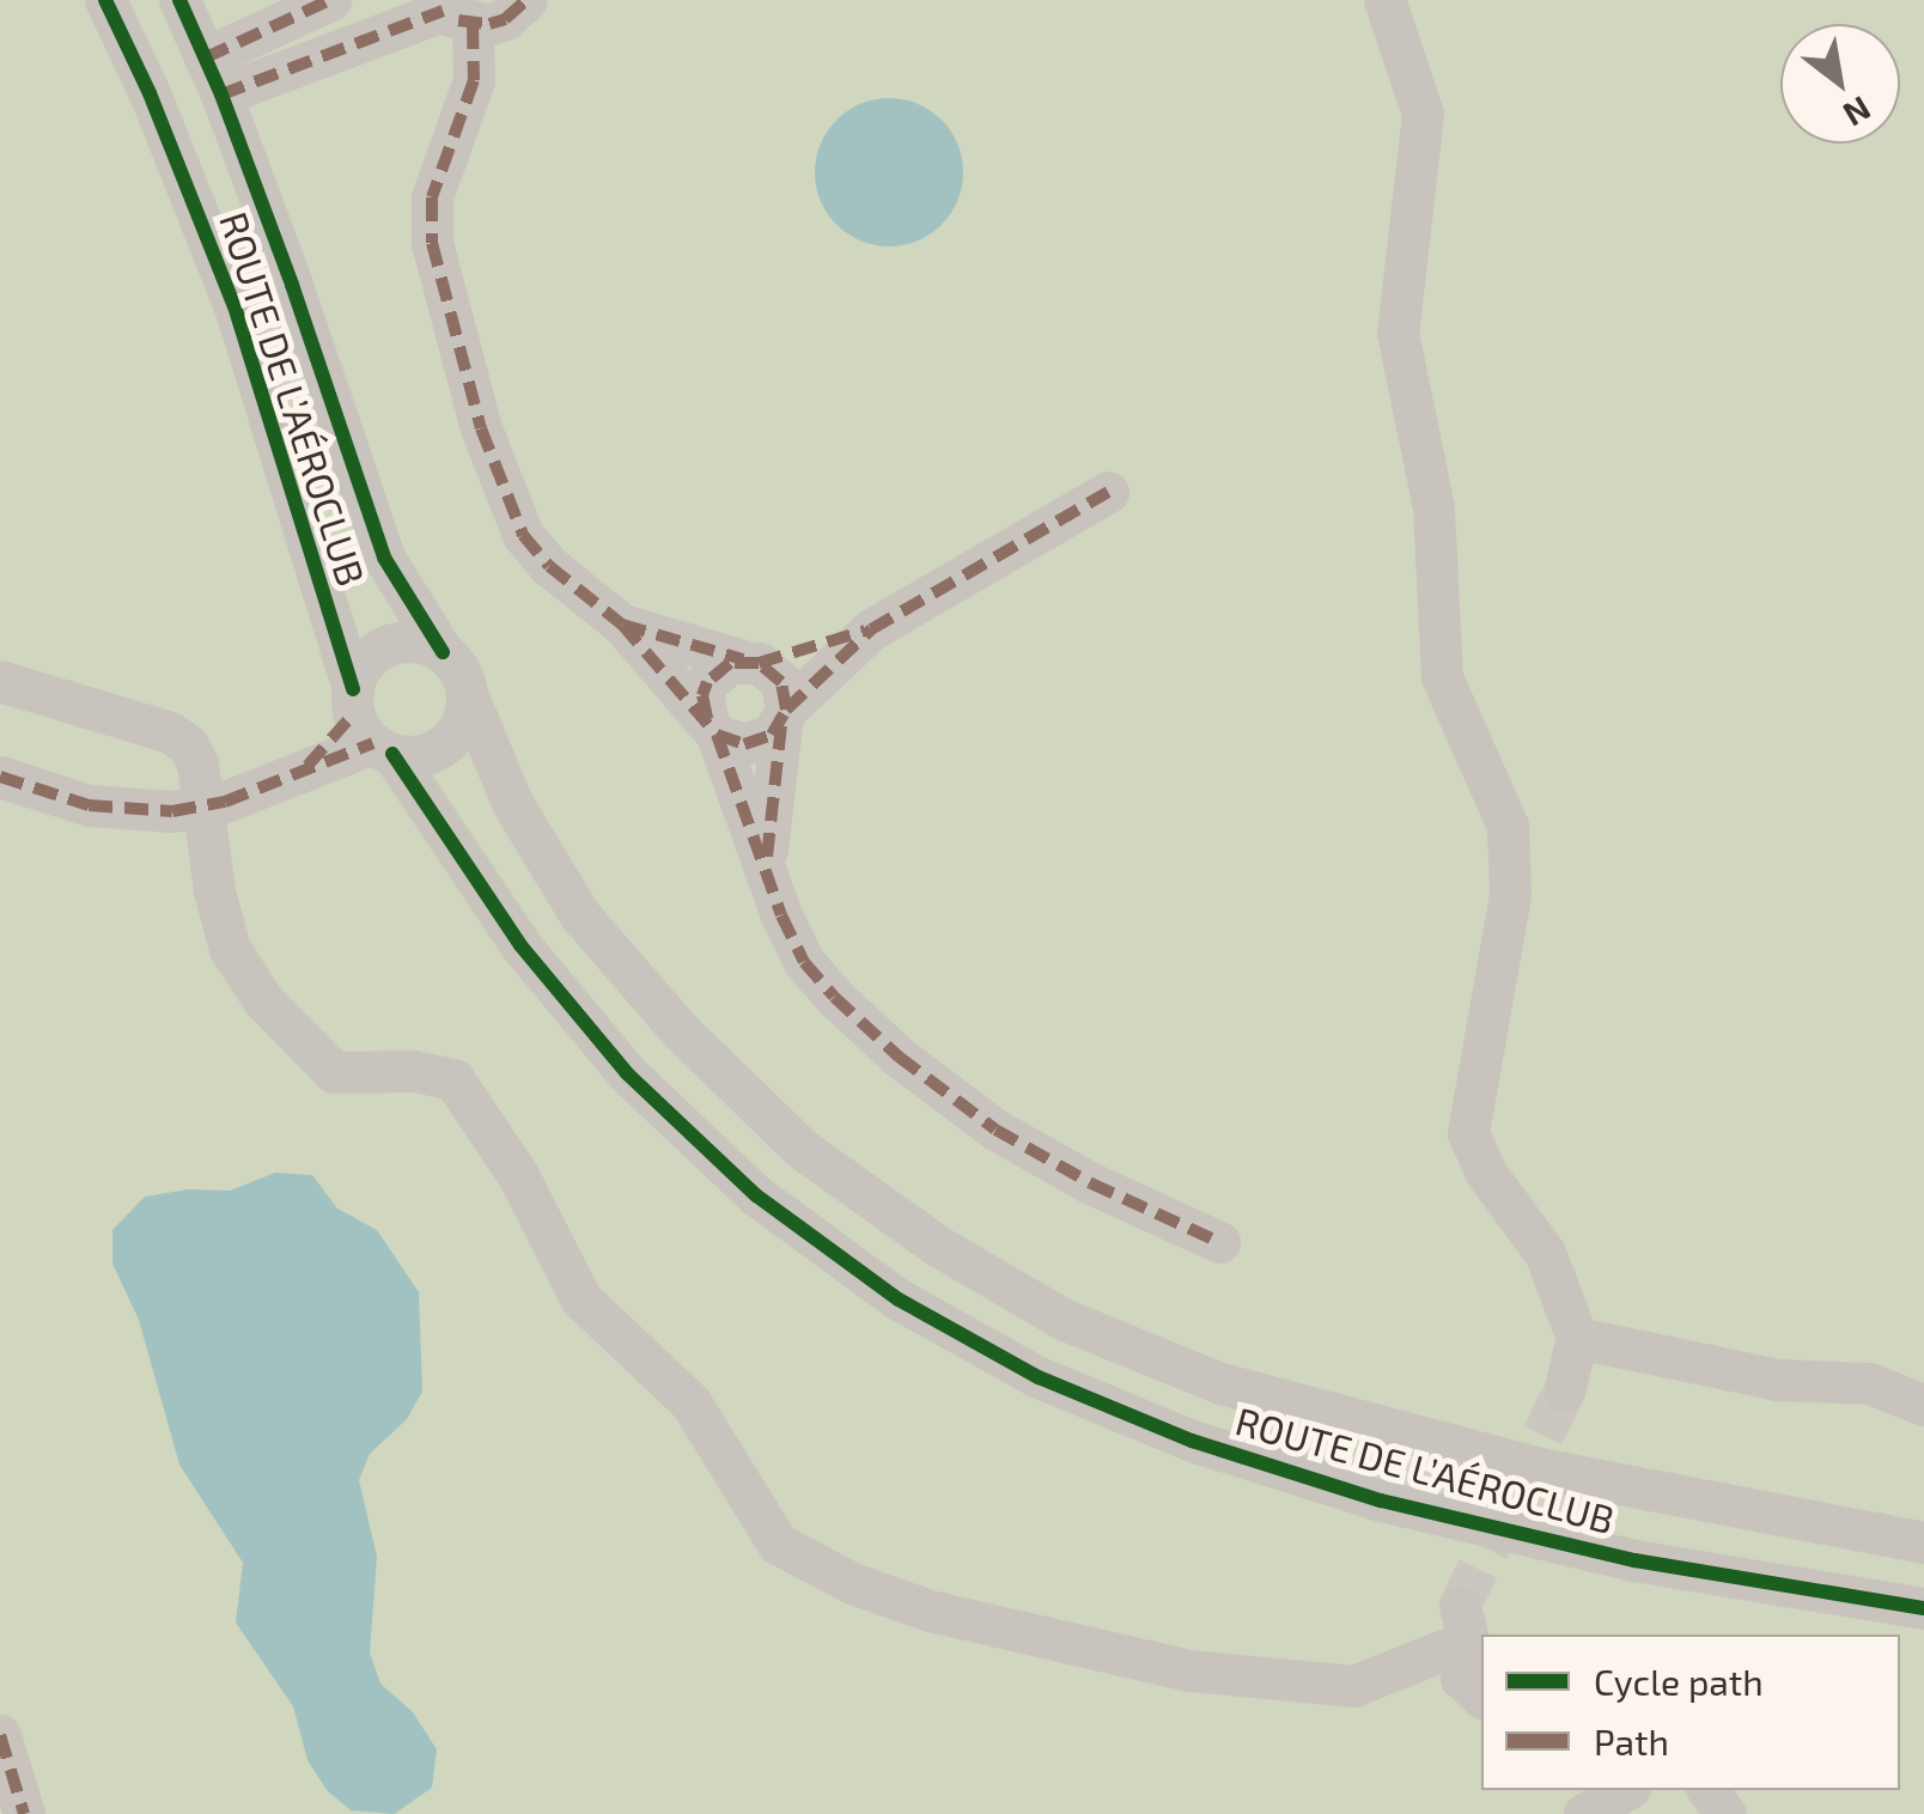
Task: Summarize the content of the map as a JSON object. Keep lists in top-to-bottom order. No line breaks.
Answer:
{"streets":{"street":["ROUTE DE L’AÉROCLUB"]},"legend":["Cycle path","Path"],"north":"bottom right"}
